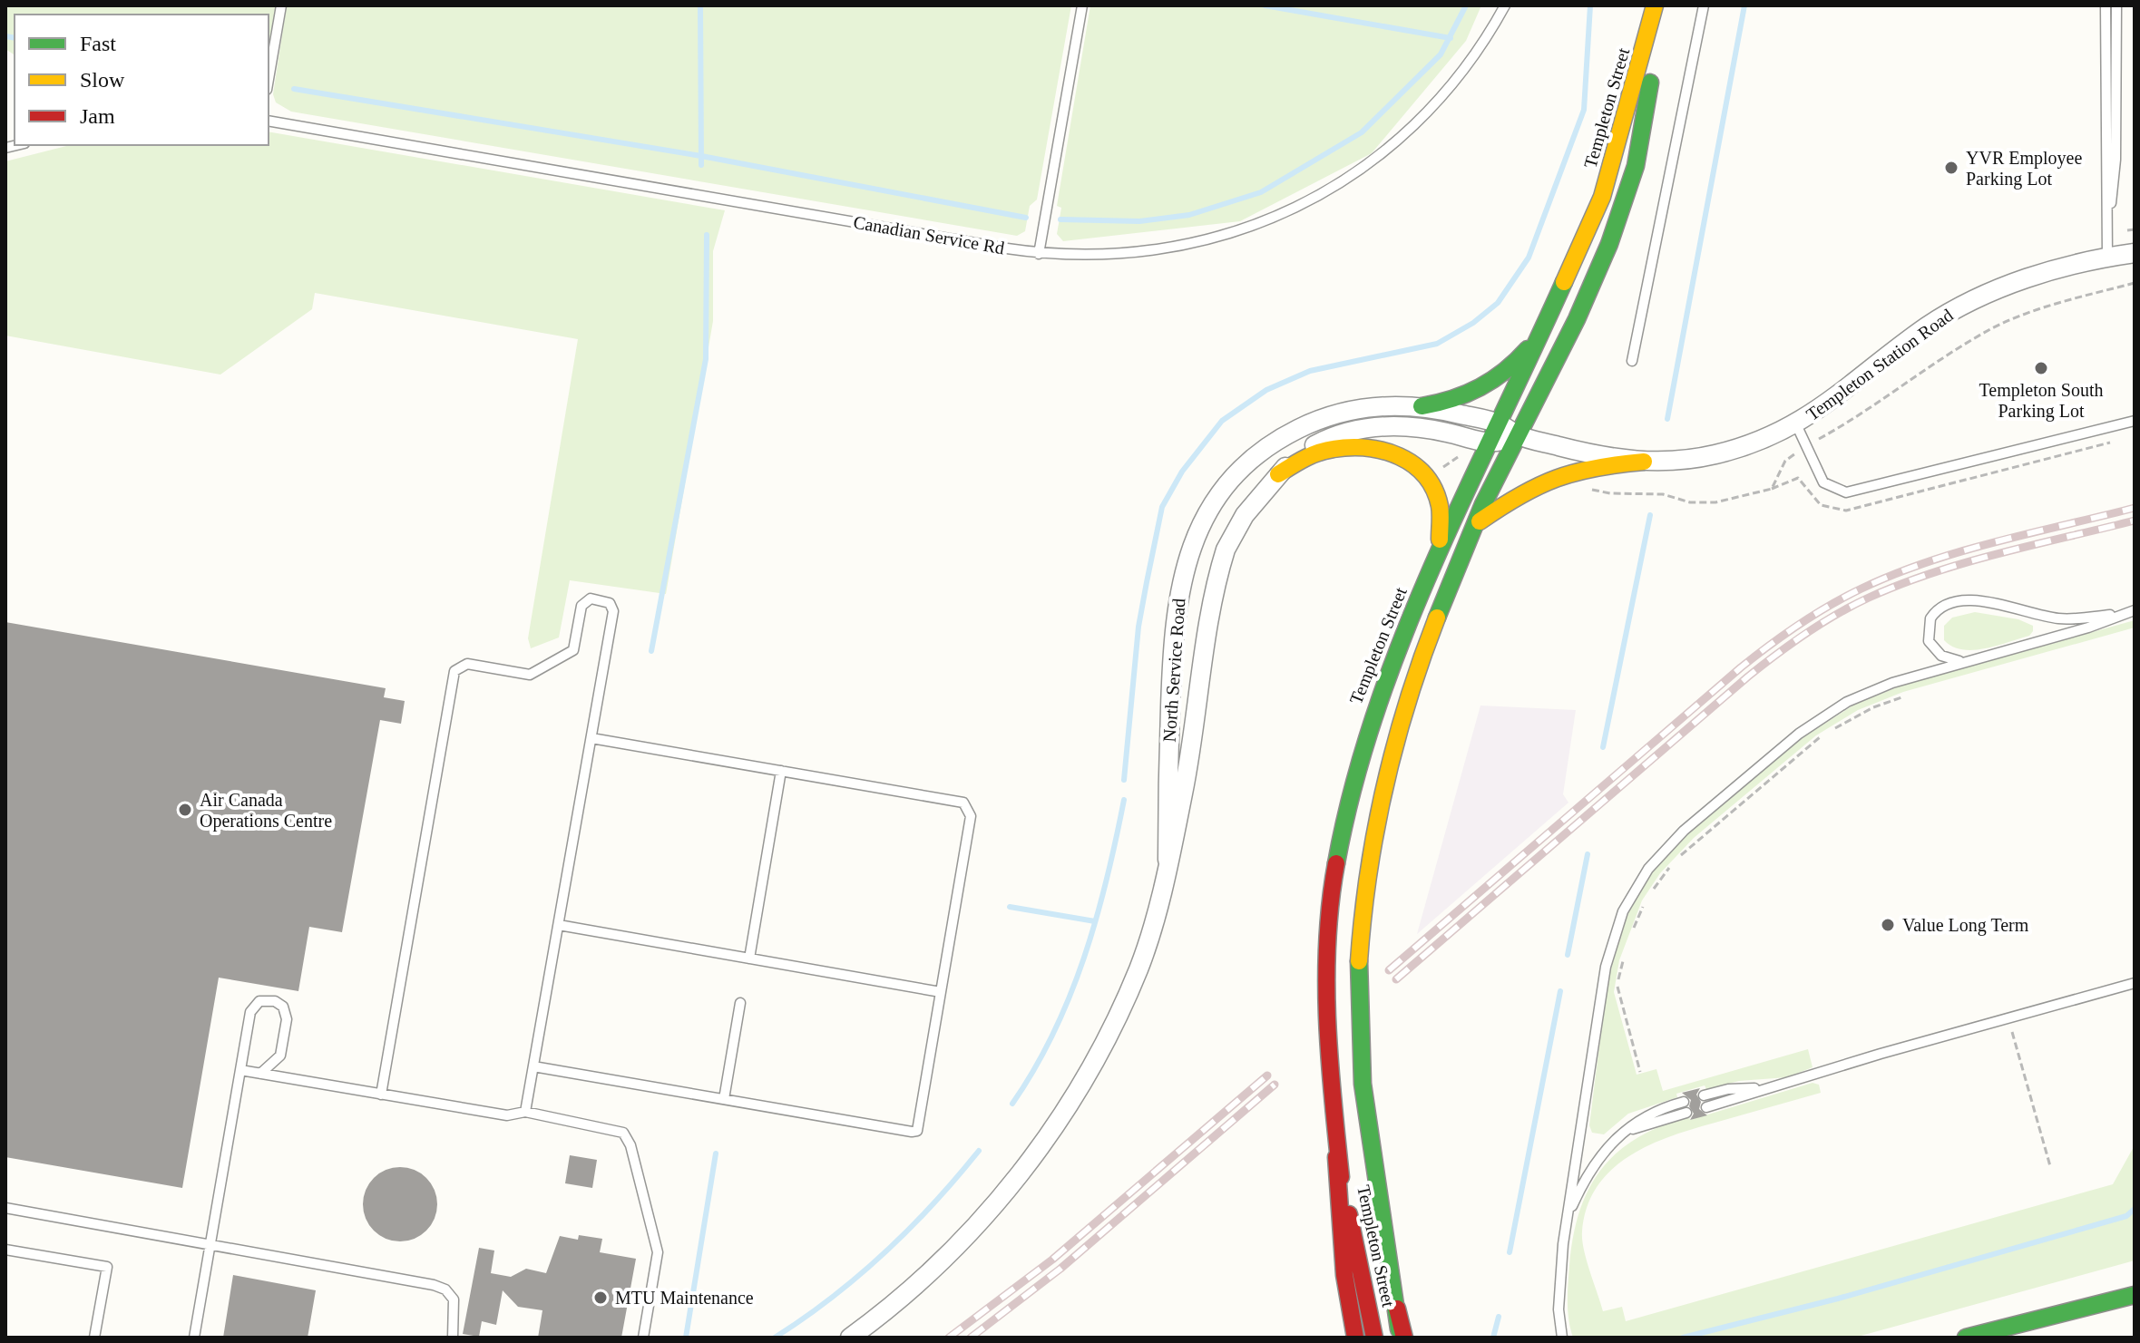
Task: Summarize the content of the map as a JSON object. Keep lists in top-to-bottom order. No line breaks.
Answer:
{"streets":{"street":["Templeton Street","Templeton Station Road","North Service Road"],"lane":["Canadian Service Rd"]},"crossings":[["Templeton Street","Templeton Station Road"],["Templeton Street","North Service Road"],["Templeton Station Road","North Service Road"]],"places":["YVR Employee Parking Lot","Templeton South Parking Lot","Air Canada Operations Centre","Value Long Term","MTU Maintenance"],"legend":["Fast","Slow","Jam"]}
